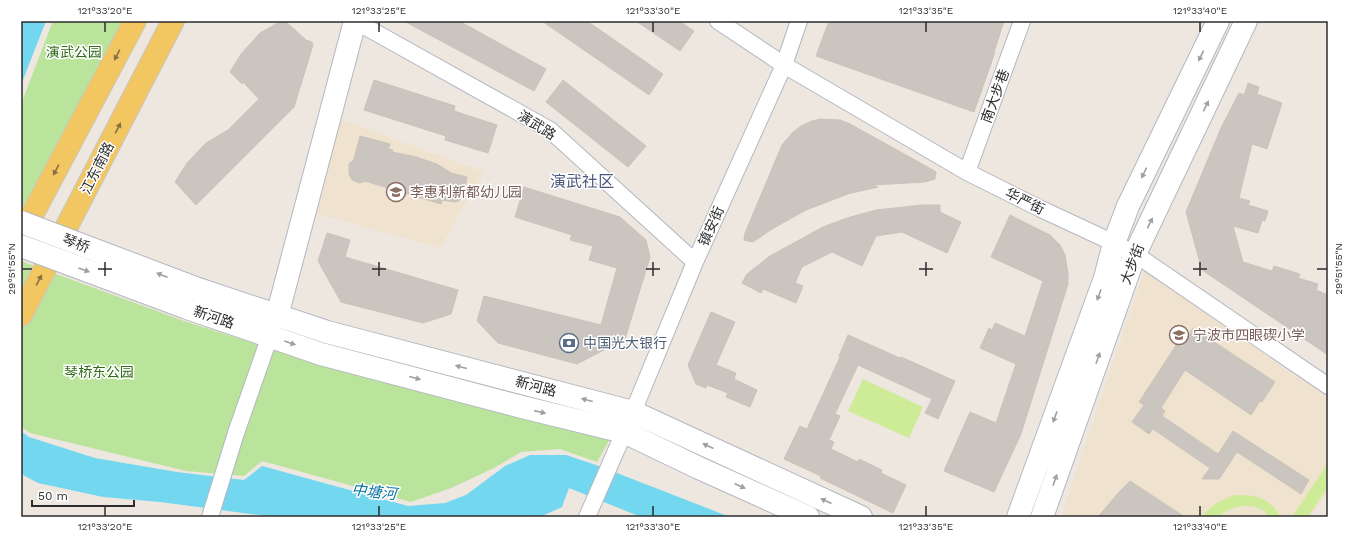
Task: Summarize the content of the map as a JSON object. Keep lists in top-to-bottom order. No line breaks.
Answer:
{"streets":{"main road":["江东南路","琴桥","大步街","新河路"],"street":["南大步巷","演武路","华严街","镇安街"]},"crossings":[["南大步巷","华严街"],["演武路","镇安街"],["华严街","镇安街"],["华严街","大步街"],["镇安街","新河路"],["琴桥","新河路"]],"districts":["演武社区"],"water":["中塘河"],"parks":["演武公园","琴桥东公园"],"places":{"school or university":["李惠利新都幼儿园","宁波市四眼碶小学"],"bank":["中国光大银行"]},"scale_bar":"50 m","coordinates":["121°33'20\"E","121°33'25\"E","121°33'30\"E","121°33'35\"E","121°33'40\"E","29°51'55\"N"]}
